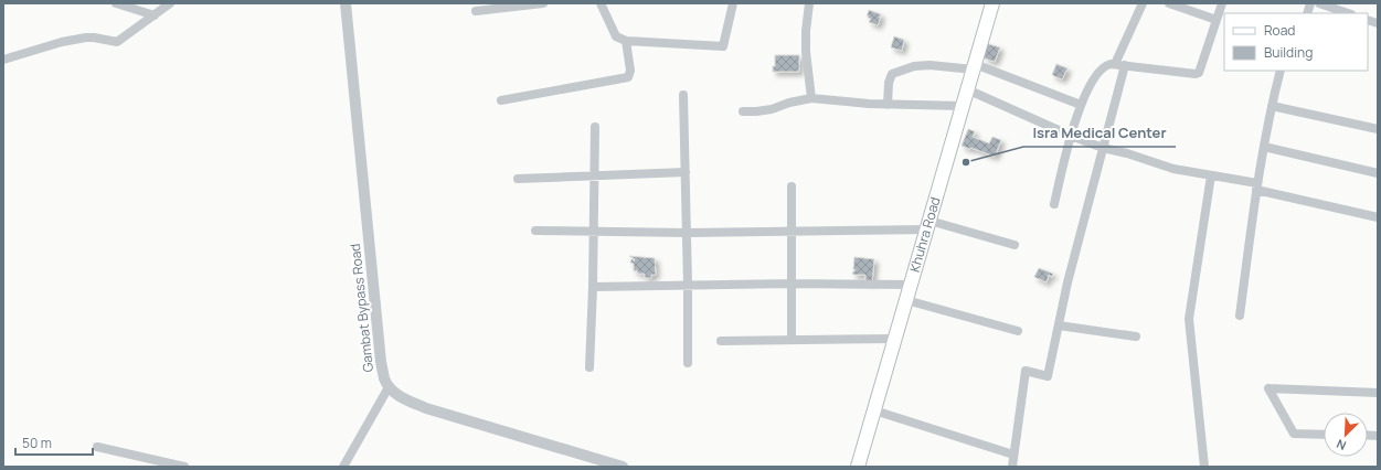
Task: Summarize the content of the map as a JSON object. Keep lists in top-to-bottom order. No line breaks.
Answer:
{"streets":{"main road":["Khuhra Road"],"street":["Gambat Bypass Road"]},"places":["Isra Medical Center"],"legend":["Road","Building"],"scale_bar":"50 m","north":"bottom left"}
